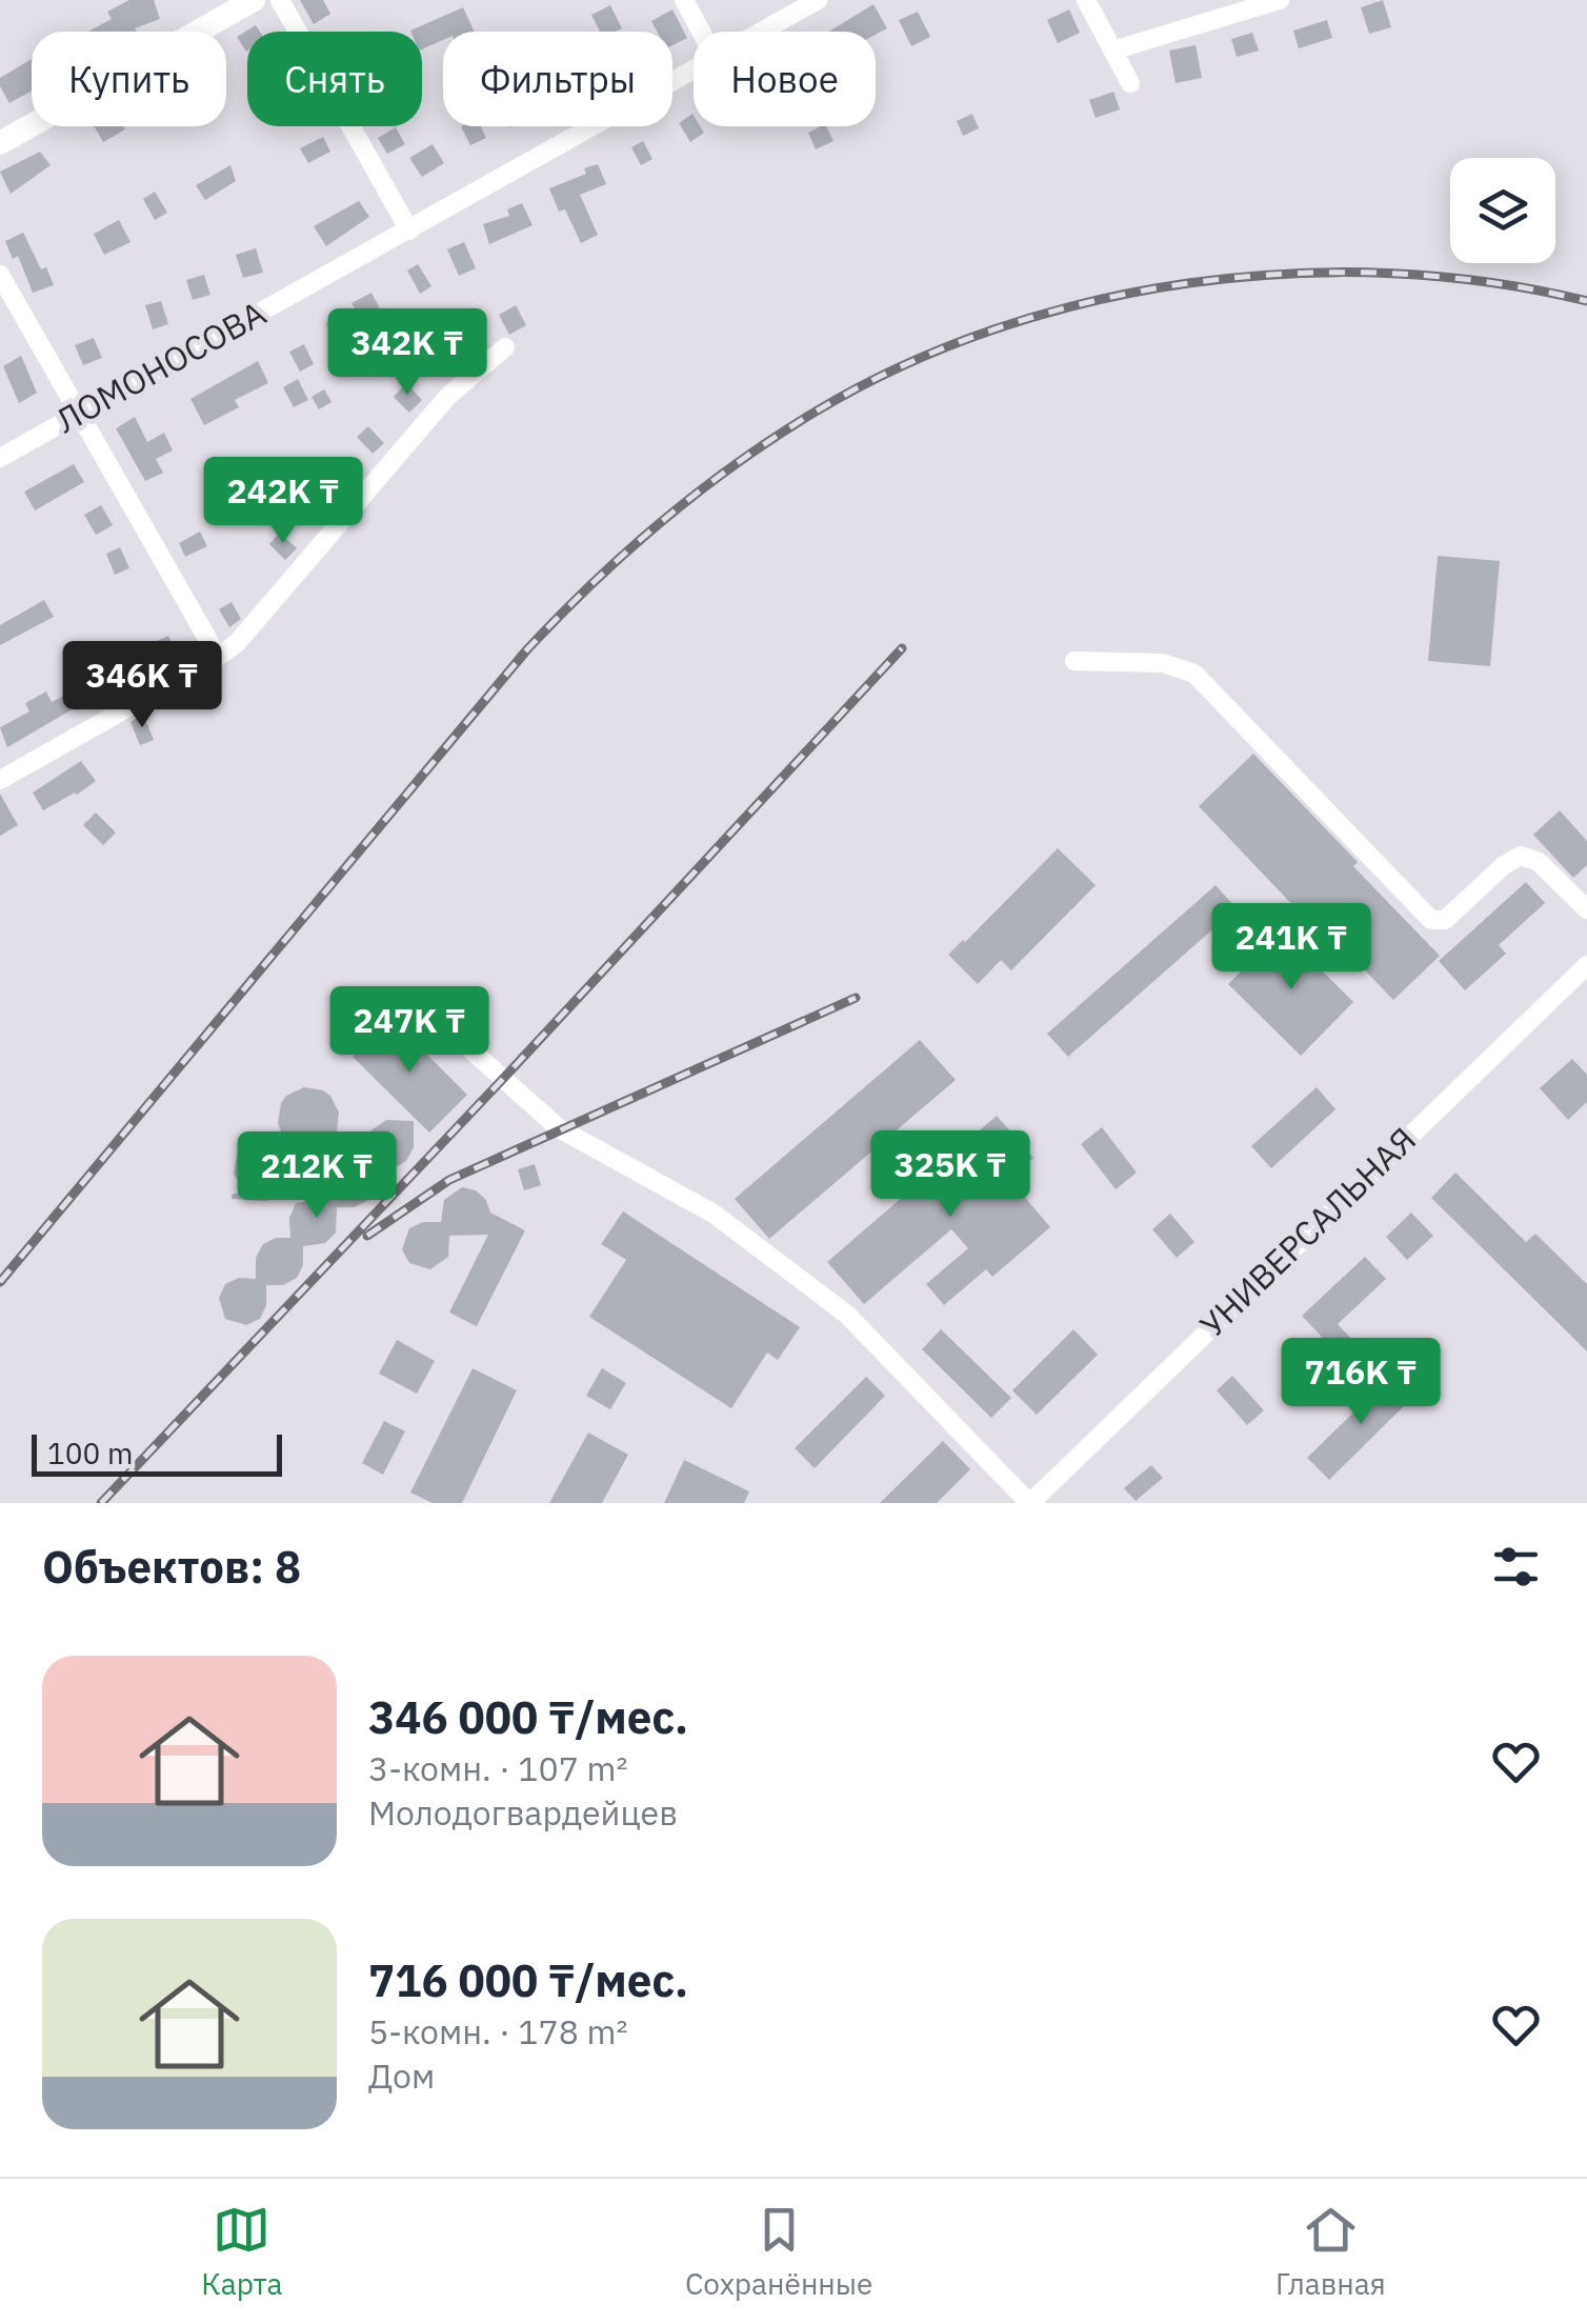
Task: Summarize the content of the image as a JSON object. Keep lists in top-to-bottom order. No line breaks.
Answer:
{"streets":{"street":["ЛОМОНОСОВА","УНИВЕРСАЛЬНАЯ"]},"scale_bar":"100 m","page":{"chip":["Купить","Снять","Фильтры","Новое"],"price":["342K ₸","242K ₸","346K ₸","241K ₸","247K ₸","325K ₸","212K ₸","716K ₸"],"scale":"100 m","heading":"Объектов: 8","list":[{"name":"346 000 ₸/мес.","note":"3-комн. · 107 m² · Молодогвардейцев"},{"name":"716 000 ₸/мес.","note":"5-комн. · 178 m² · Дом"}],"tabs":["Карта","Сохранённые","Главная"]}}
